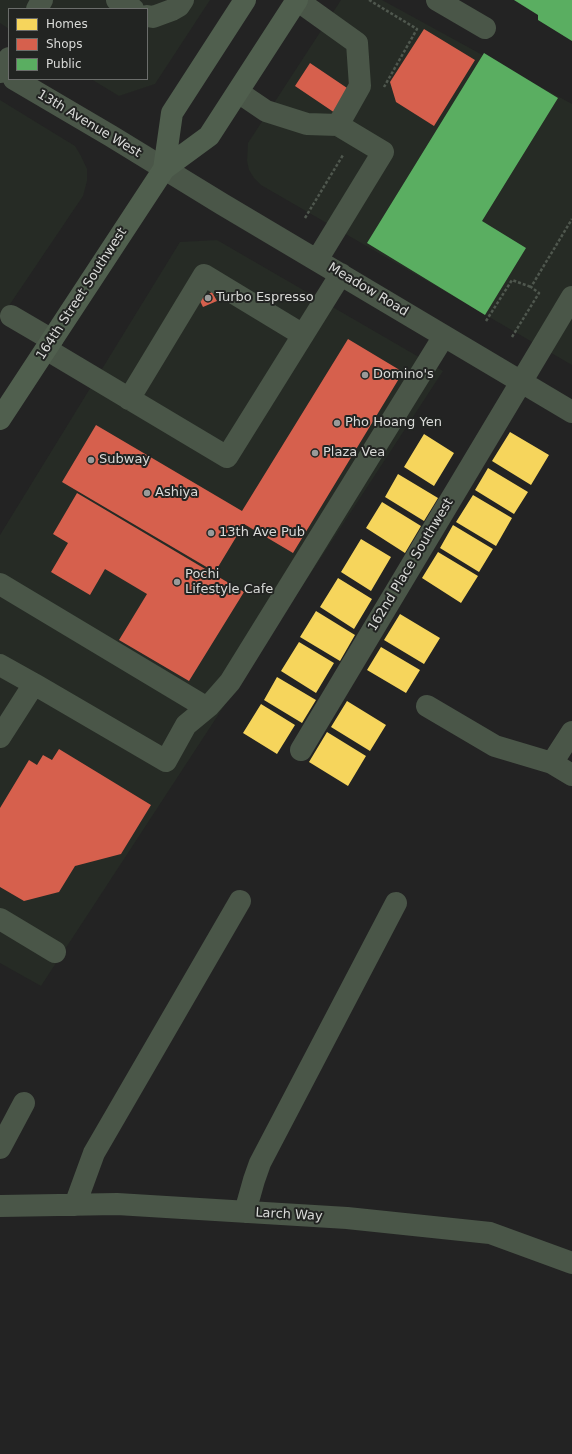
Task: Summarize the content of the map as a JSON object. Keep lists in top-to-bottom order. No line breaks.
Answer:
{"streets":{"main road":["164th Street Southwest"],"street":["13th Avenue West","Meadow Road","162nd Place Southwest","Larch Way"]},"crossings":[["13th Avenue West","Meadow Road"],["13th Avenue West","164th Street Southwest"],["Meadow Road","164th Street Southwest"],["Meadow Road","162nd Place Southwest"]],"places":["Turbo Espresso","Domino's","Pho Hoang Yen","Plaza Vea","Subway","Ashiya","13th Ave Pub","Pochi Lifestyle Cafe"],"legend":["Homes","Shops","Public"]}
